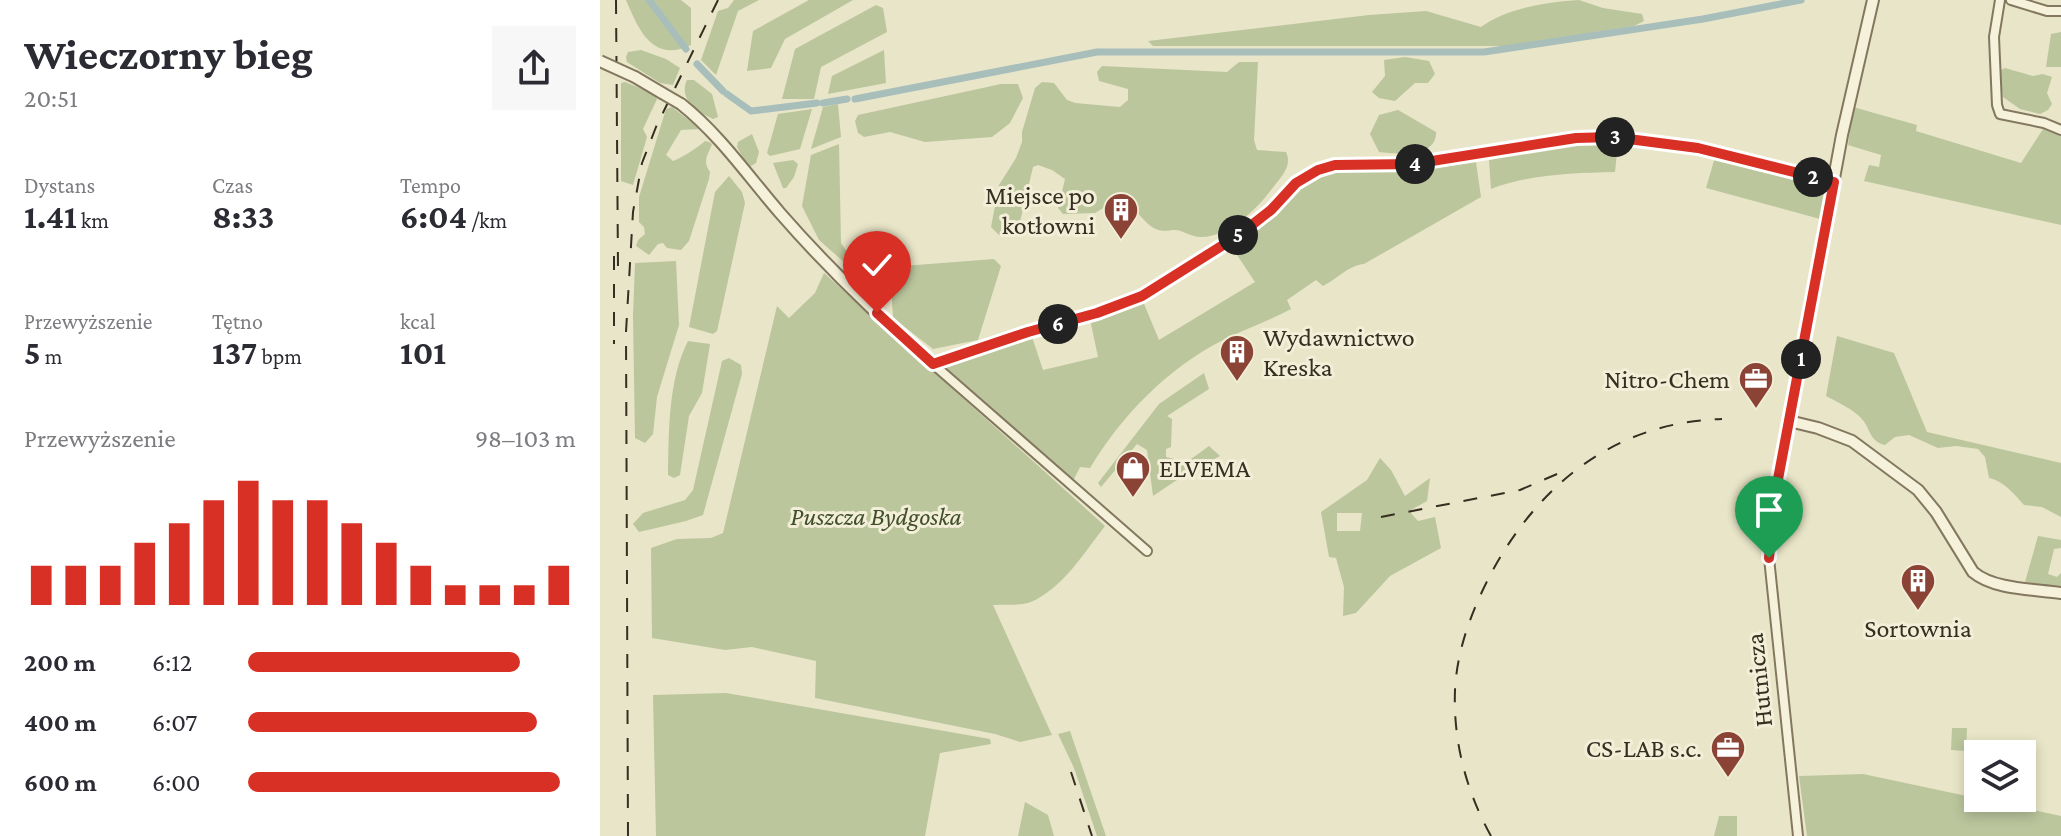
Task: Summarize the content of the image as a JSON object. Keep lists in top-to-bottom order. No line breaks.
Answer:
{"streets":{"street":["Hutnicza"]},"parks":["Puszcza Bydgoska"],"places":{"building":["Miejsce po kotłowni","Wydawnictwo Kreska","Sortownia"],"office":["Nitro-Chem","CS-LAB s.c."],"shop":["ELVEMA"]},"page":{"heading":["Wieczorny bieg","20:51"],"pins":["3","4","2","5","6","1"],"stats":[["Dystans","1.41 km"],["Czas","8:33"],["Tempo","6:04 /km"],["Przewyższenie","5 m"],["Tętno","137 bpm"],["kcal","101"]],"chart":["Przewyższenie","98–103 m"],"list":[{"name":"200 m","note":"6:12"},{"name":"400 m","note":"6:07"},{"name":"600 m","note":"6:00"}]}}
